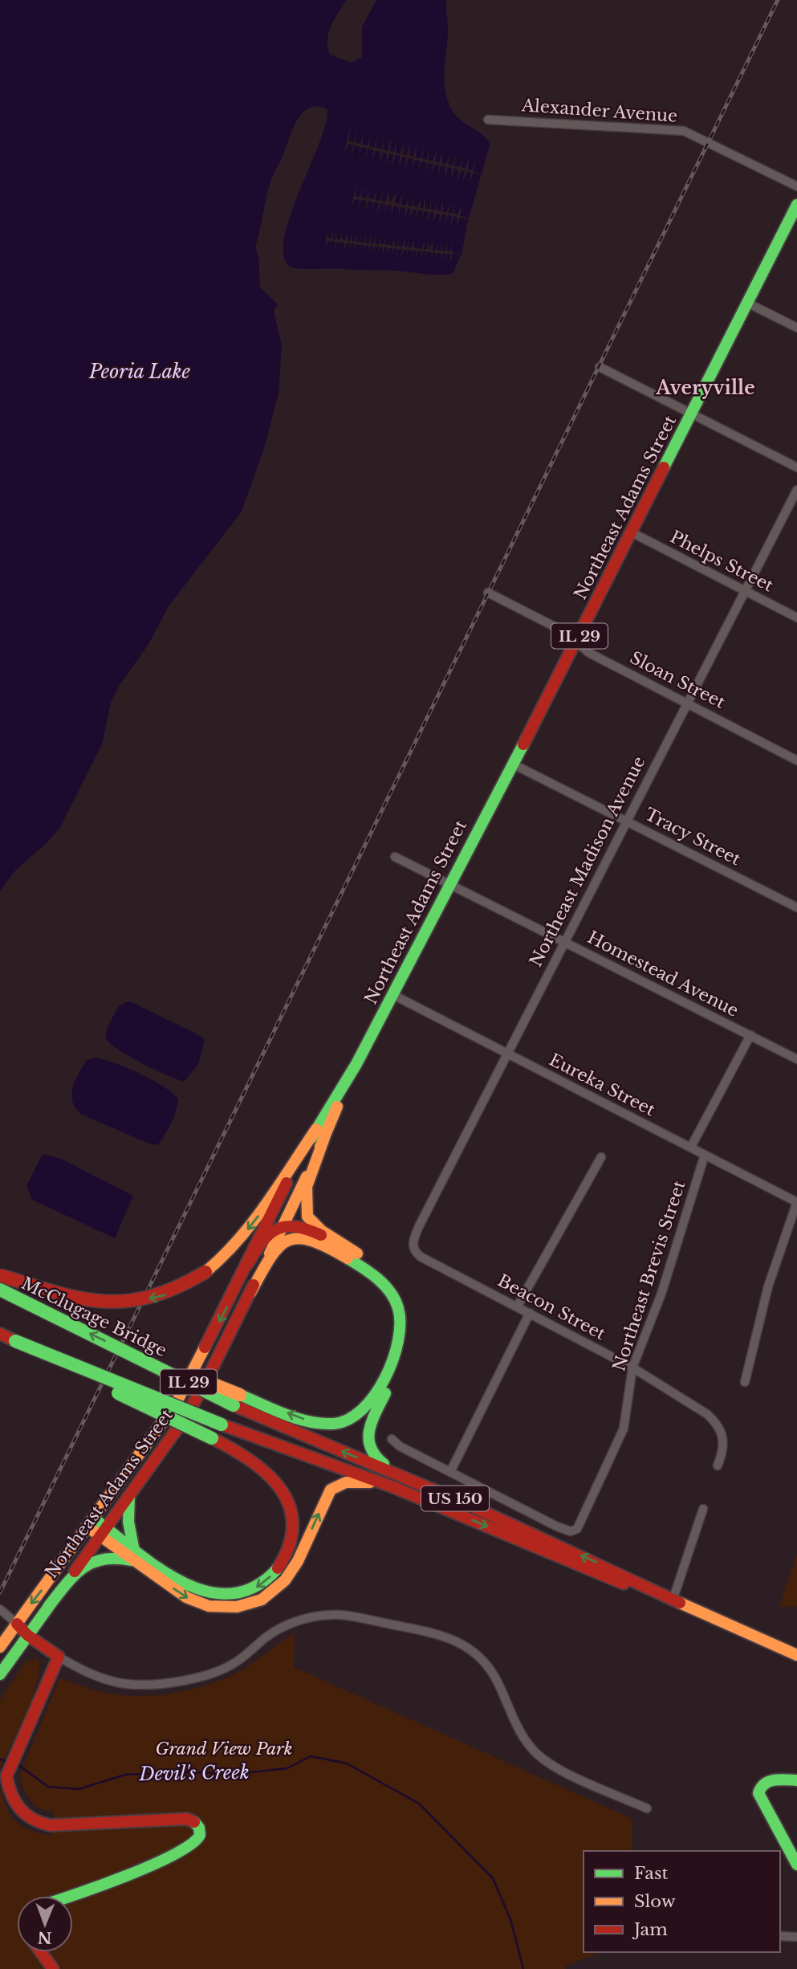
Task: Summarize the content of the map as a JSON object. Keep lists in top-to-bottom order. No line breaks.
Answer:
{"streets":{"main road":["Northeast Adams Street","IL 29","McClugage Bridge","US 150"],"street":["Alexander Avenue","Phelps Street","Sloan Street","Tracy Street","Northeast Madison Avenue","Homestead Avenue","Eureka Street","Northeast Brevis Street","Beacon Street"]},"crossings":[["Northeast Adams Street","Phelps Street"],["Northeast Adams Street","IL 29"],["Northeast Adams Street","Sloan Street"],["Northeast Adams Street","Tracy Street"],["Northeast Adams Street","Homestead Avenue"],["Northeast Adams Street","Eureka Street"],["Phelps Street","Northeast Madison Avenue"],["Sloan Street","Northeast Madison Avenue"],["Tracy Street","Northeast Madison Avenue"],["Northeast Madison Avenue","Homestead Avenue"],["Northeast Madison Avenue","Eureka Street"],["Northeast Madison Avenue","Beacon Street"],["Eureka Street","Northeast Brevis Street"],["Northeast Brevis Street","Beacon Street"],["McClugage Bridge","US 150"]],"districts":["Averyville"],"water":["Peoria Lake","Devil's Creek"],"parks":["Grand View Park"],"legend":["Fast","Slow","Jam"],"north":"bottom"}
